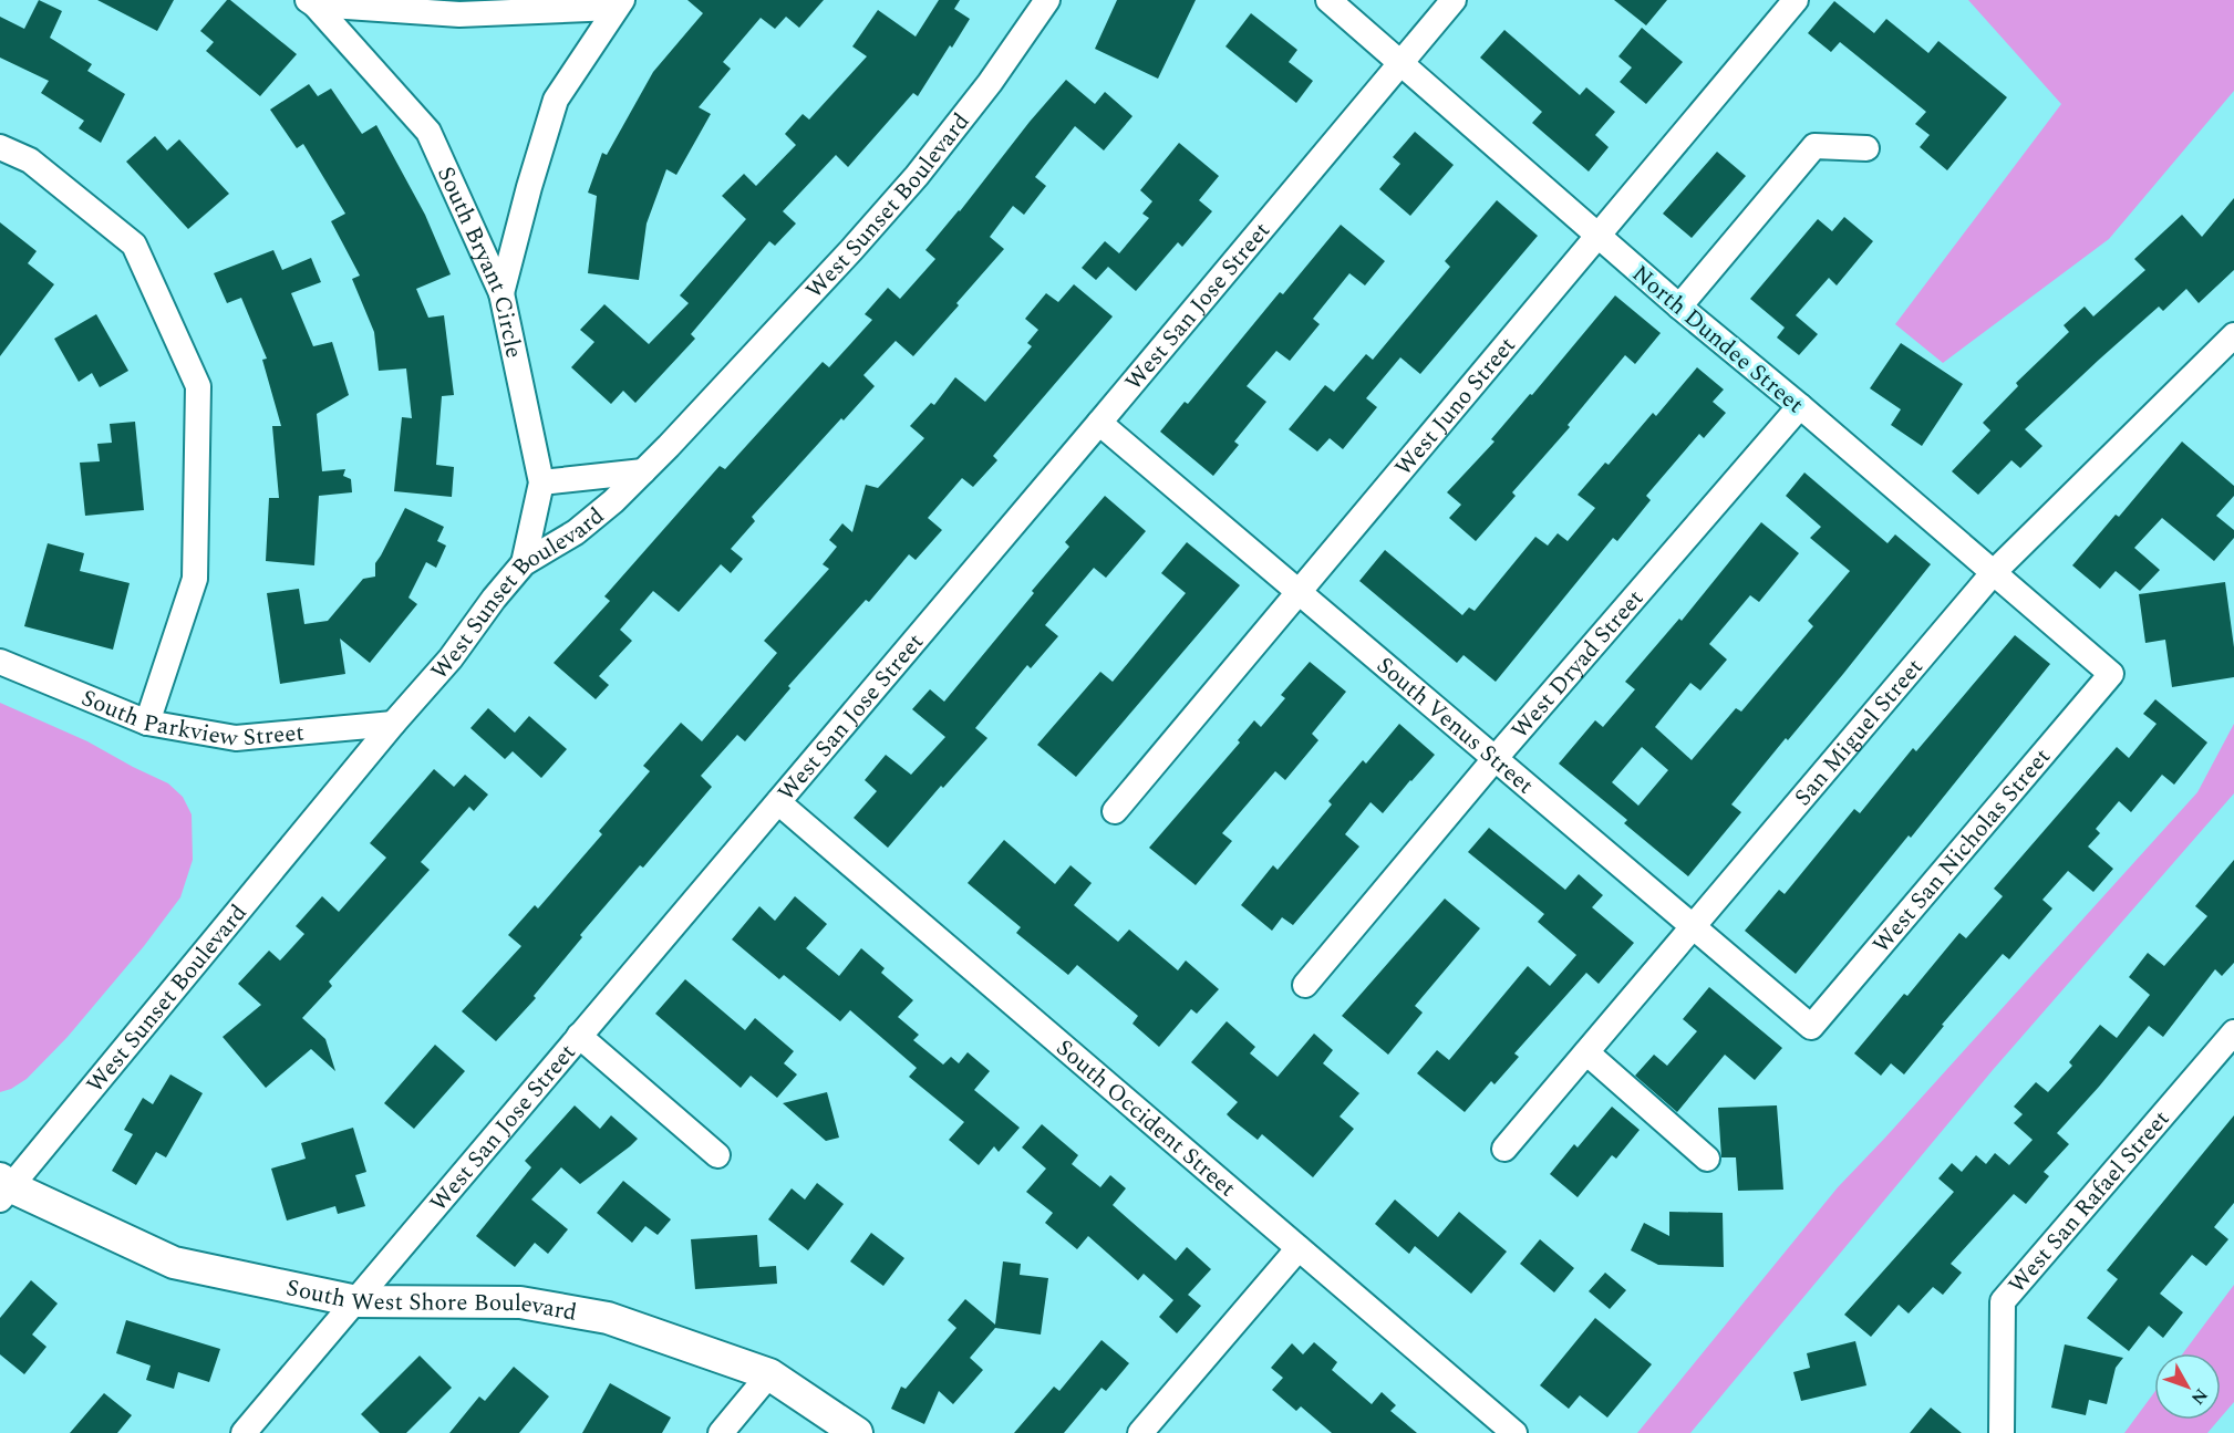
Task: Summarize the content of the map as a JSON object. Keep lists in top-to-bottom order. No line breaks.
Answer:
{"streets":{"street":["West Sunset Boulevard","South Bryant Circle","West San Jose Street","North Dundee Street","West Juno Street","West Dryad Street","South Parkview Street","South Venus Street","San Miguel Street","West San Nicholas Street","South Occident Street","West San Rafael Street","South West Shore Boulevard"]},"crossings":[["West Sunset Boulevard","South Bryant Circle"],["West Sunset Boulevard","South Parkview Street"],["West Sunset Boulevard","South West Shore Boulevard"],["West San Jose Street","North Dundee Street"],["West San Jose Street","South Venus Street"],["West San Jose Street","South Occident Street"],["West San Jose Street","South West Shore Boulevard"],["North Dundee Street","West Juno Street"],["North Dundee Street","West Dryad Street"],["North Dundee Street","San Miguel Street"],["North Dundee Street","West San Nicholas Street"],["West Juno Street","South Venus Street"],["West Dryad Street","South Venus Street"],["South Venus Street","San Miguel Street"],["South Venus Street","West San Nicholas Street"]],"north":"bottom right"}
